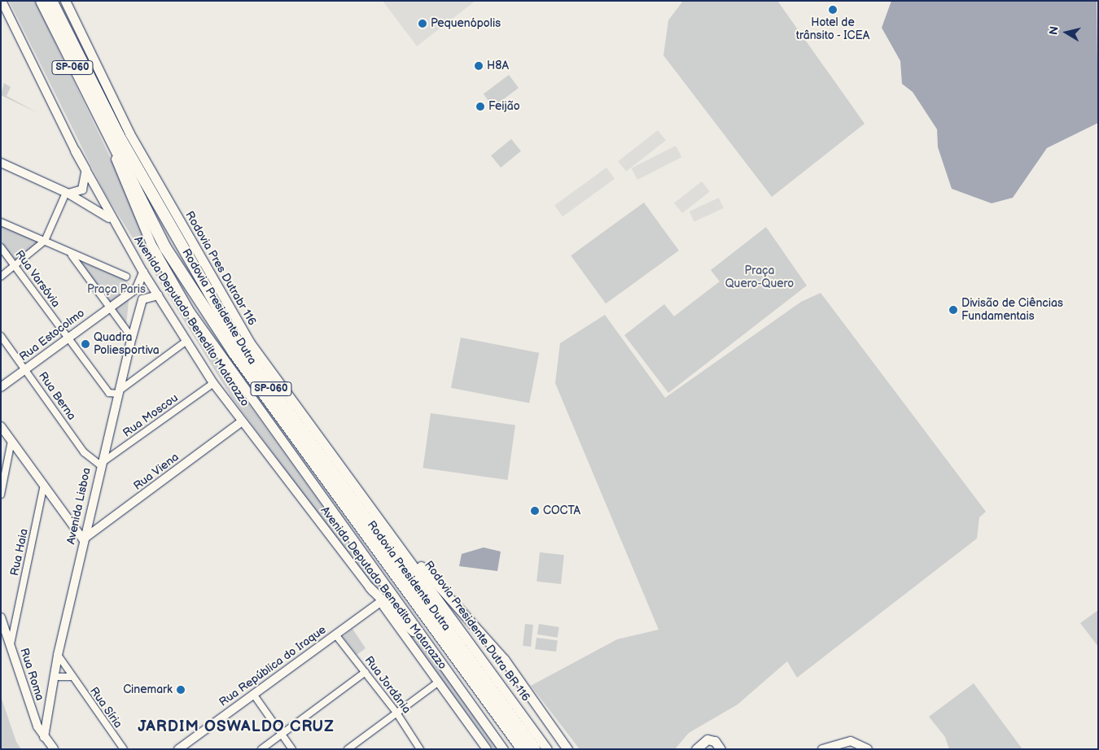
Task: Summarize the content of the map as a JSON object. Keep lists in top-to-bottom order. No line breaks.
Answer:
{"streets":{"highway":["SP-060","Rodovia Presidente Dutra"],"main road":["Rodovia Pres Dutrabr 116","Avenida Deputado Benedito Matarazzo","Rua Estocolmo","Rua Viena","Avenida Lisboa","Rodovia Presidente Dutra BR 116","Rua República do Iraque","Rua Roma"],"street":["Rua Varsóvia","Rua Berna","Rua Moscou","Rua Haia","Rua Jordânia","Rua Síria"]},"crossings":[["Rodovia Pres Dutrabr 116","Rodovia Presidente Dutra BR 116"],["Rua Varsóvia","Rua Estocolmo"],["Rua Varsóvia","Avenida Lisboa"],["Avenida Deputado Benedito Matarazzo","Rua Moscou"],["Avenida Deputado Benedito Matarazzo","Rua Viena"],["Avenida Deputado Benedito Matarazzo","Avenida Lisboa"],["Avenida Deputado Benedito Matarazzo","Rua República do Iraque"],["Rua Estocolmo","Rua Berna"],["Rua Berna","Rua Moscou"],["Rua Berna","Avenida Lisboa"],["Rua Moscou","Avenida Lisboa"],["Rua Viena","Avenida Lisboa"],["Avenida Lisboa","Rua Roma"],["Avenida Lisboa","Rua Síria"],["Rua Haia","Rua Roma"],["Rua República do Iraque","Rua Jordânia"]],"districts":["JARDIM OSWALDO CRUZ"],"parks":["Praça Quero-Quero","Praça Paris"],"places":["Hotel de trânsito - ICEA","Pequenópolis","H8A","Feijão","Divisão de Ciências Fundamentais","Quadra Poliesportiva","COCTA","Cinemark"],"north":"left"}
